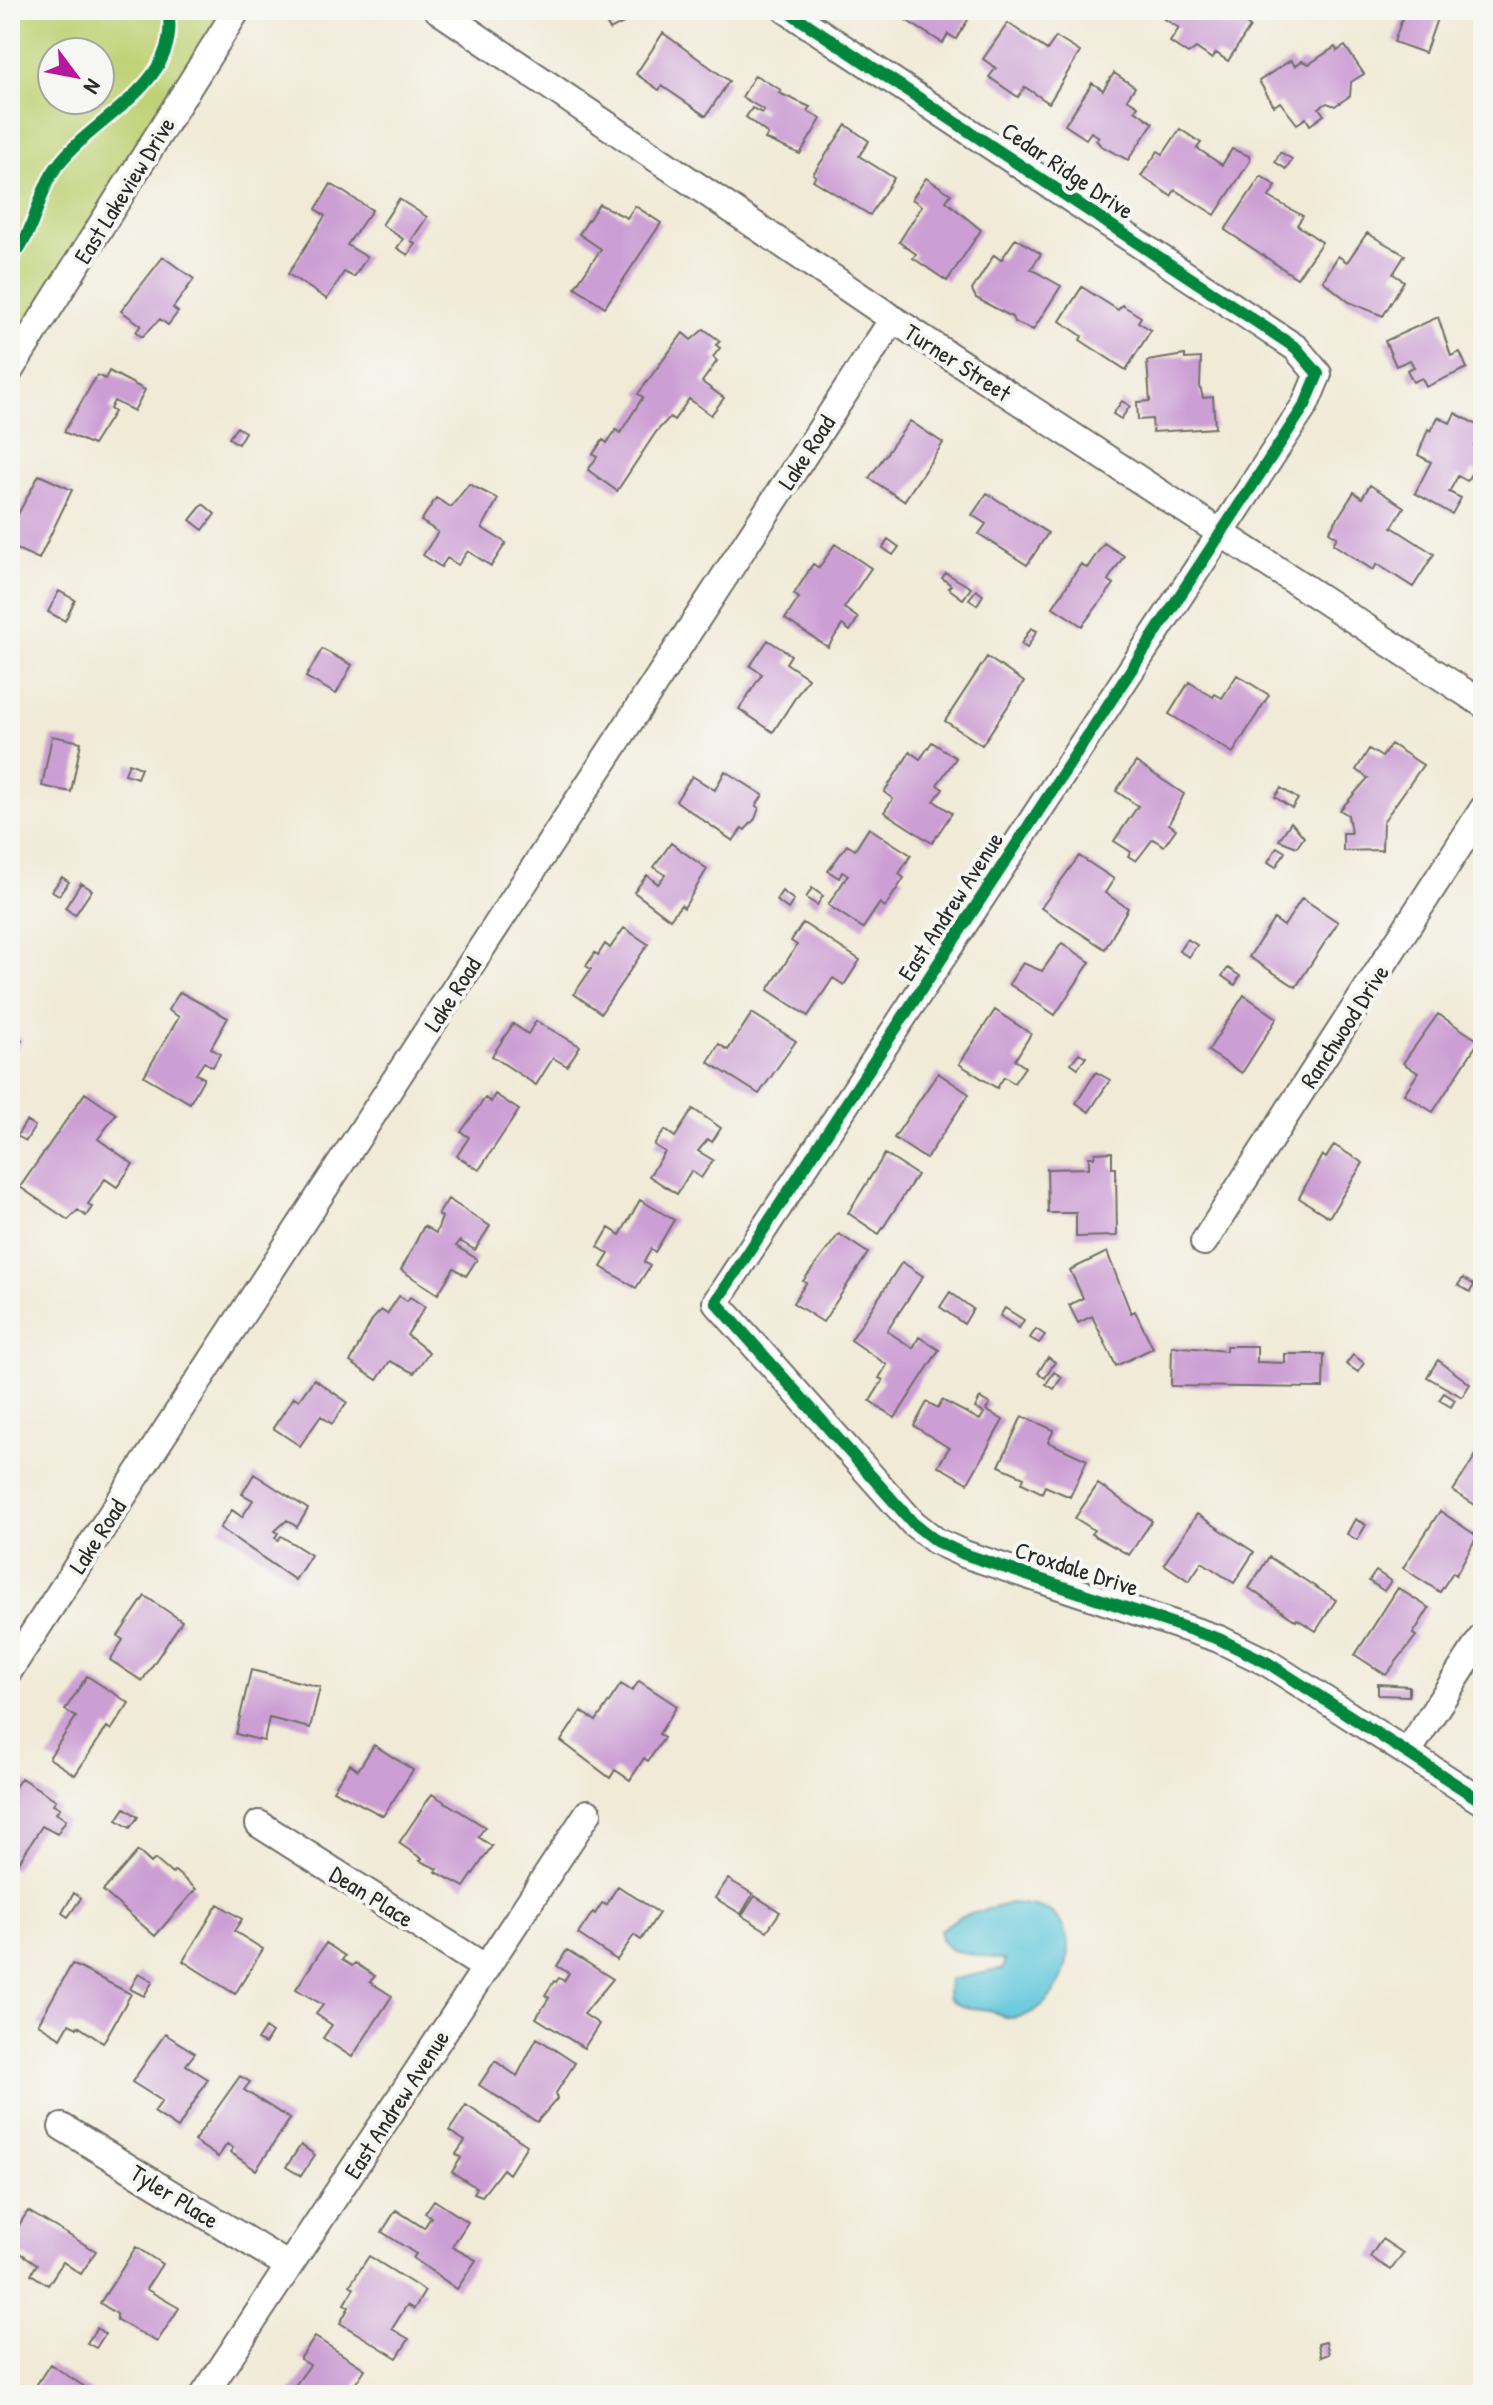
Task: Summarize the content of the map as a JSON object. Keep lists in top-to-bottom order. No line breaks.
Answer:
{"streets":{"street":["Cedar Ridge Drive","East Lakeview Drive","Turner Street","Lake Road","East Andrew Avenue","Ranchwood Drive","Croxdale Drive","Dean Place","Tyler Place"]},"crossings":[["Cedar Ridge Drive","East Andrew Avenue"],["Turner Street","Lake Road"],["Turner Street","East Andrew Avenue"],["East Andrew Avenue","Croxdale Drive"],["East Andrew Avenue","Dean Place"],["East Andrew Avenue","Tyler Place"]],"north":"bottom right"}
